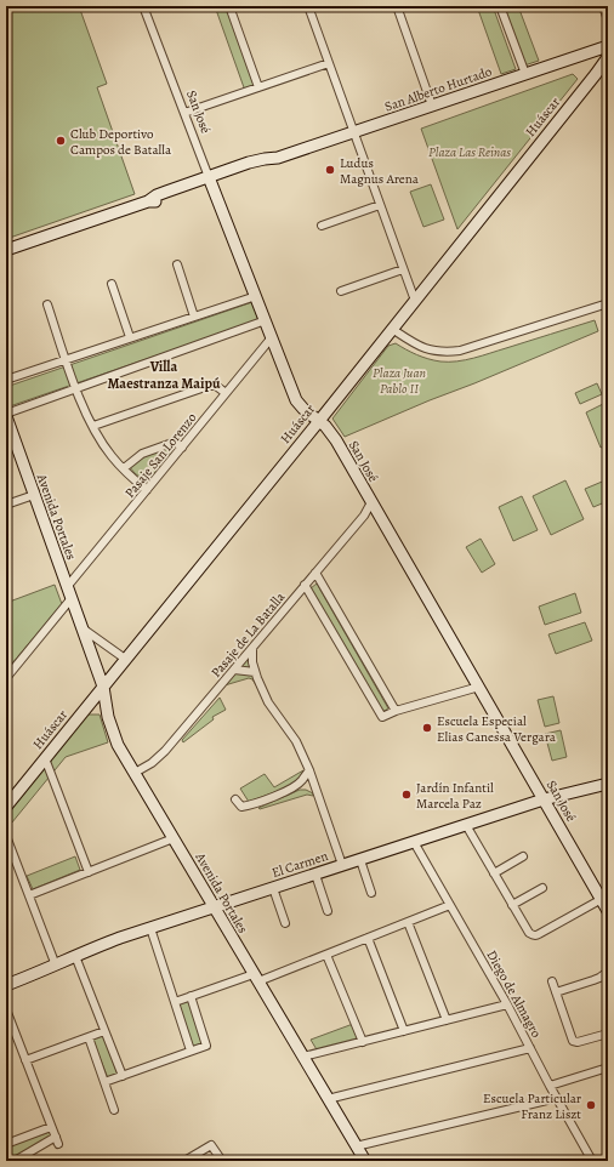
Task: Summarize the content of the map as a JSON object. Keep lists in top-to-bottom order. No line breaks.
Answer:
{"streets":{"main road":["San Alberto Hurtado","San José","Huáscar","Avenida Portales","El Carmen"],"street":["Pasaje San Lorenzo","Pasaje de La Batalla","Diego de Almagro"]},"crossings":[["San Alberto Hurtado","San José"],["San José","Huáscar"],["San José","Pasaje San Lorenzo"],["San José","Pasaje de La Batalla"],["San José","El Carmen"],["Huáscar","Avenida Portales"],["Pasaje San Lorenzo","Avenida Portales"],["Avenida Portales","Pasaje de La Batalla"],["Avenida Portales","El Carmen"],["El Carmen","Diego de Almagro"]],"districts":["Villa Maestranza Maipú"],"parks":["Plaza Las Reinas","Plaza Juan Pablo II"],"places":["Club Deportivo Campos de Batalla","Ludus Magnus Arena","Escuela Especial Elias Canessa Vergara","Jardín Infantil Marcela Paz","Escuela Particular Franz Liszt"]}
